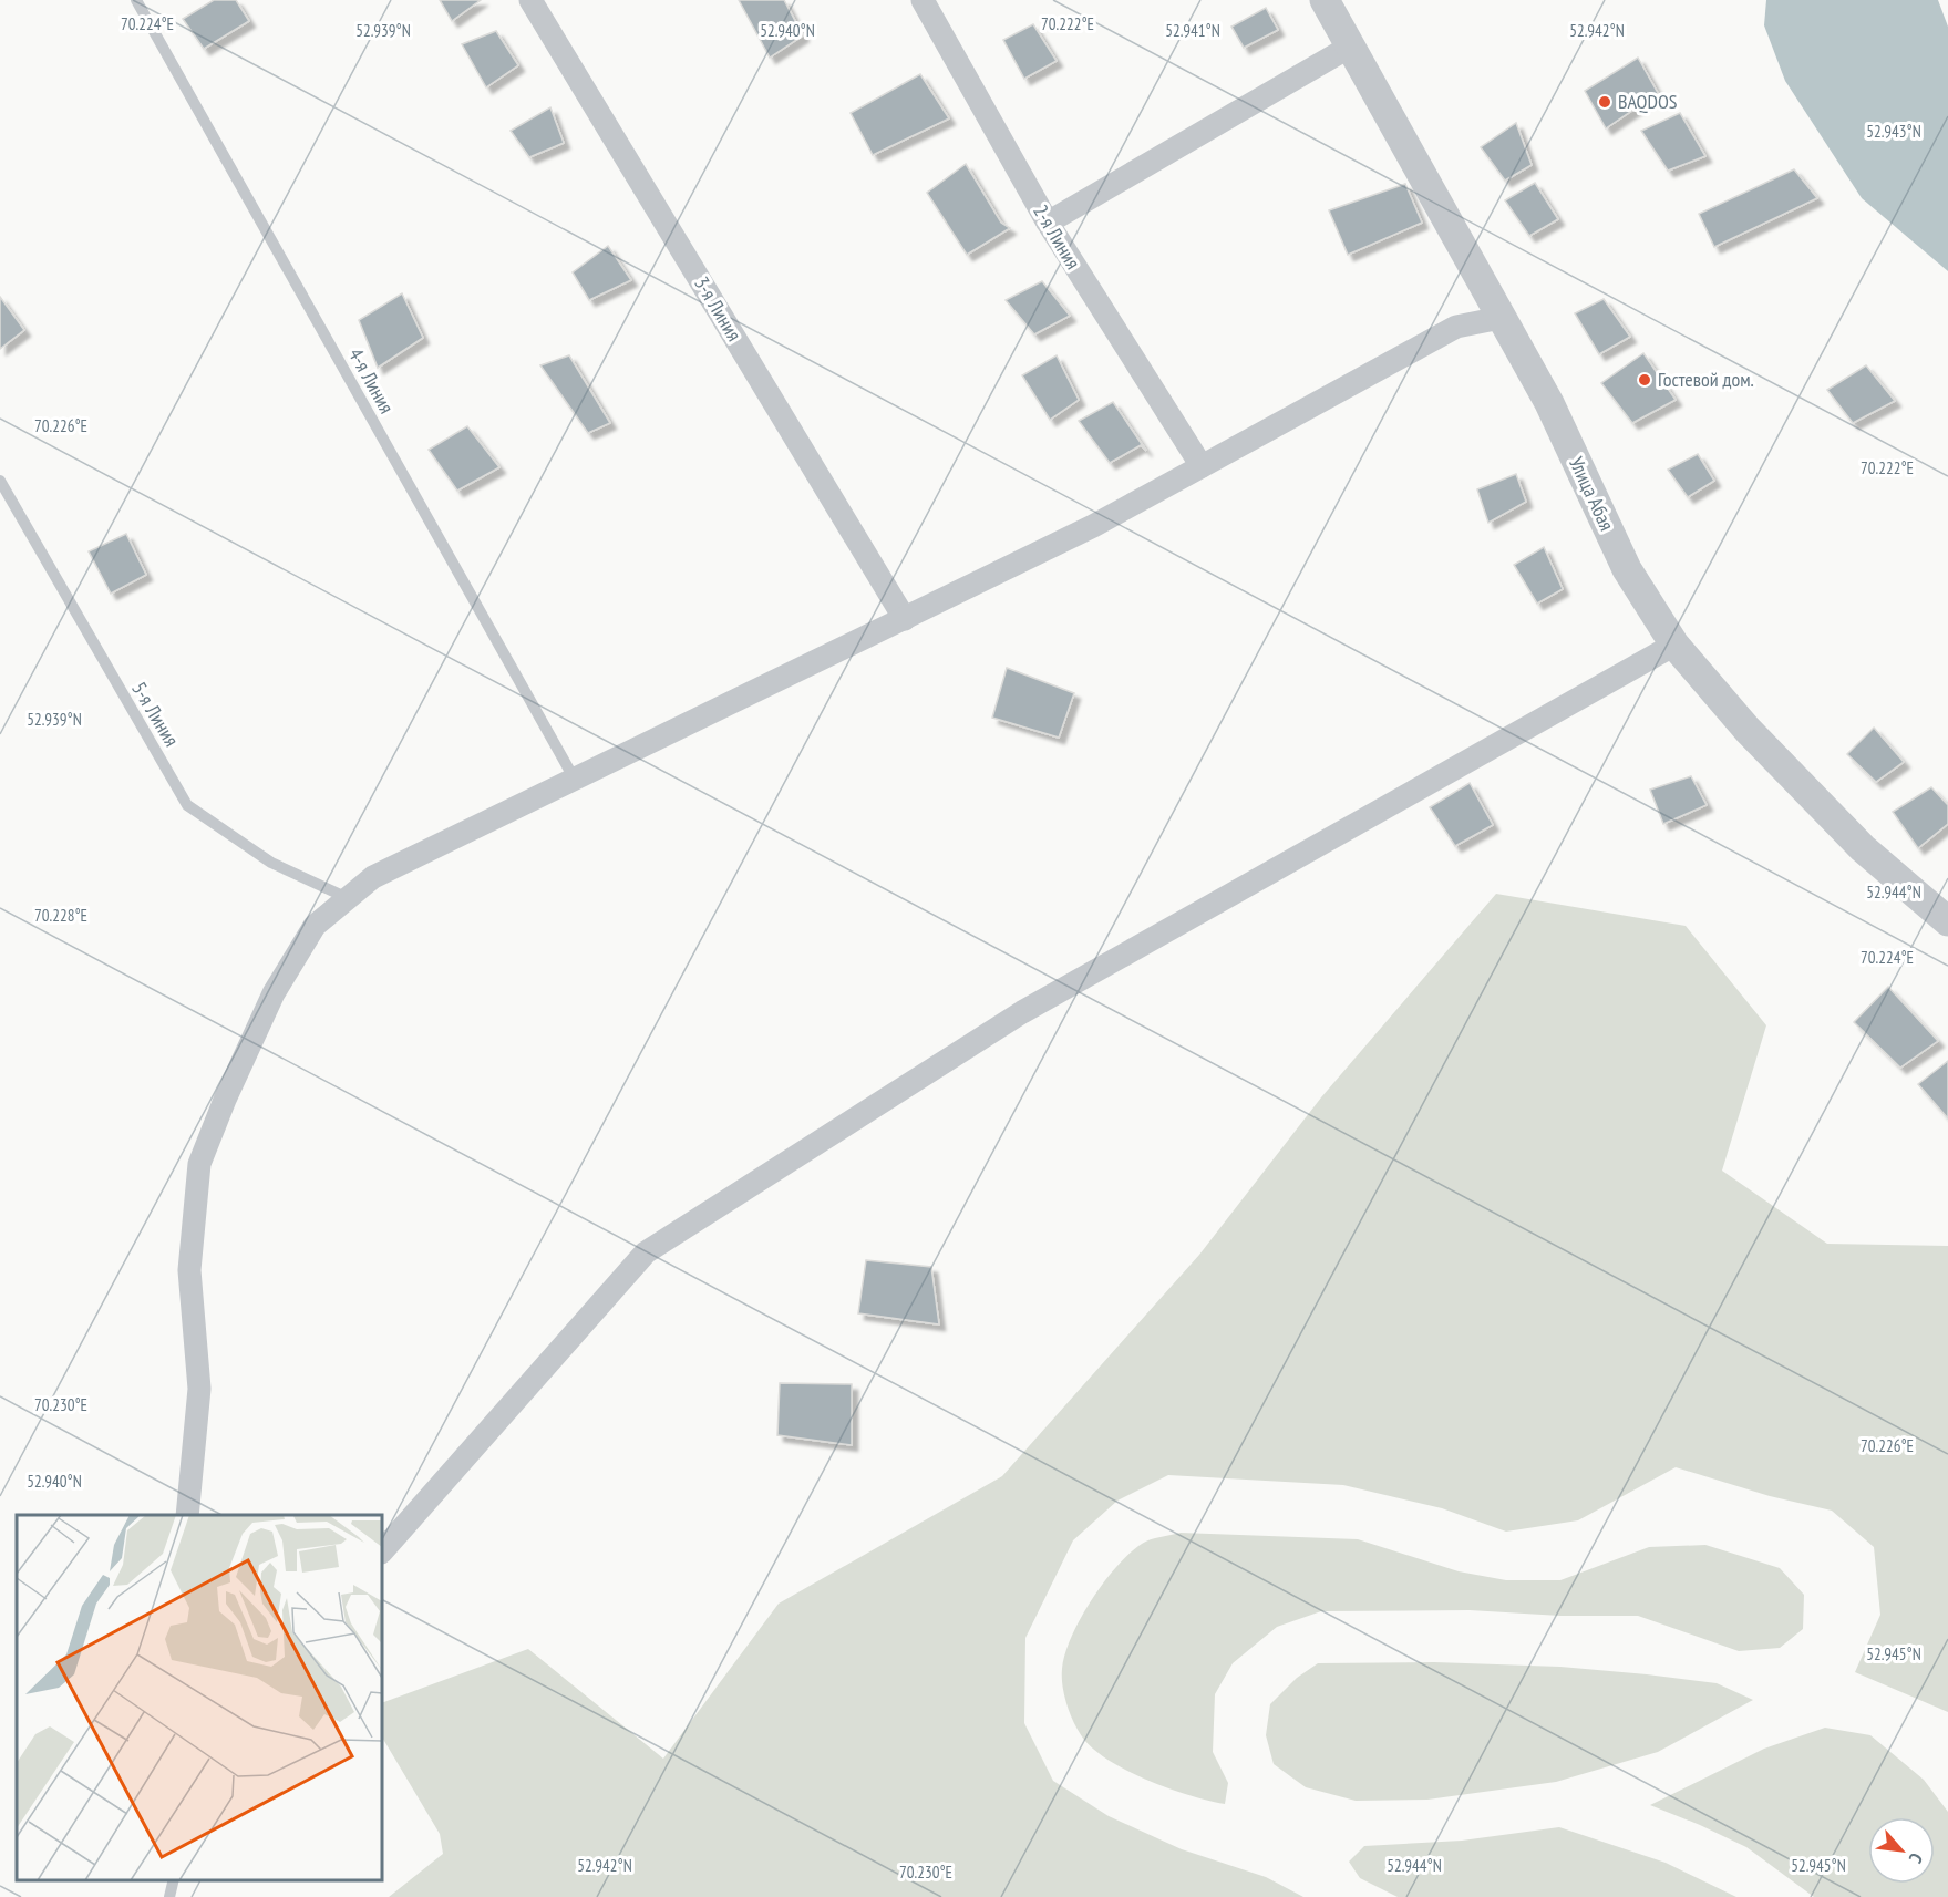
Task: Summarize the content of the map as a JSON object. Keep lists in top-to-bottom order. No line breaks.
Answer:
{"streets":{"street":["2-я Линия","3-я Линия","Улица Абая"],"lane":["4-я Линия","5-я Линия"]},"places":["BAQDOS","Гостевой дом."],"north":"bottom right","coordinates":["70.222°E","70.224°E","52.939°N","52.940°N","52.941°N","52.942°N","52.943°N","70.226°E","52.944°N","70.228°E","70.230°E","52.945°N"]}
